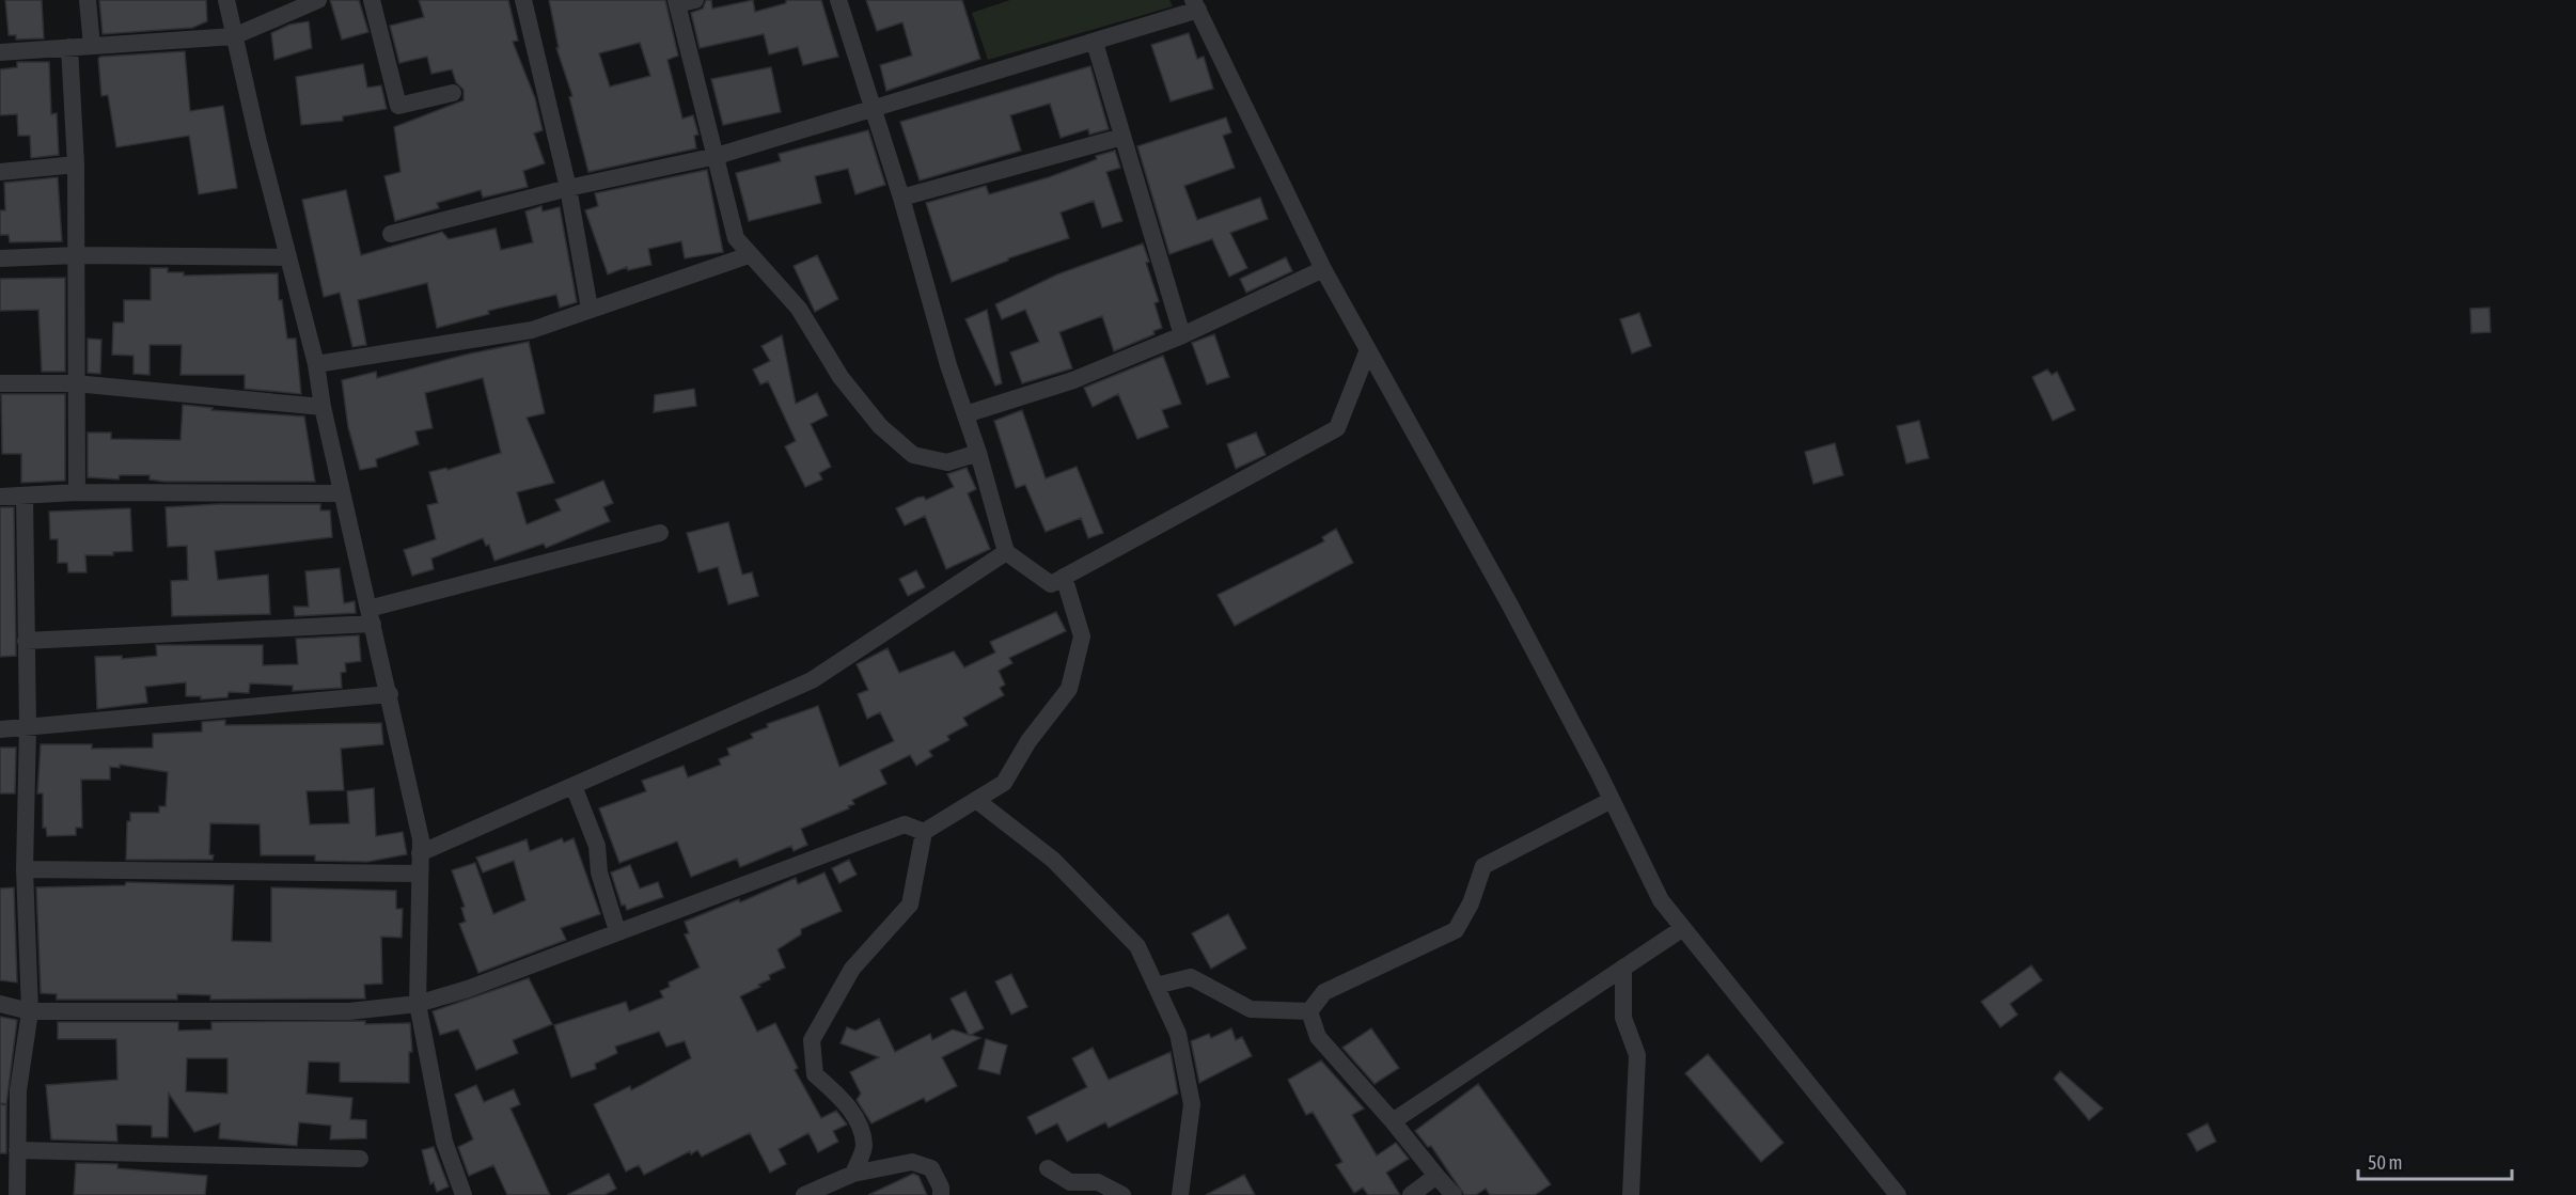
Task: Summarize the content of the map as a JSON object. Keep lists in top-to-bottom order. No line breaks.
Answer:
{"scale_bar":"50 m"}
